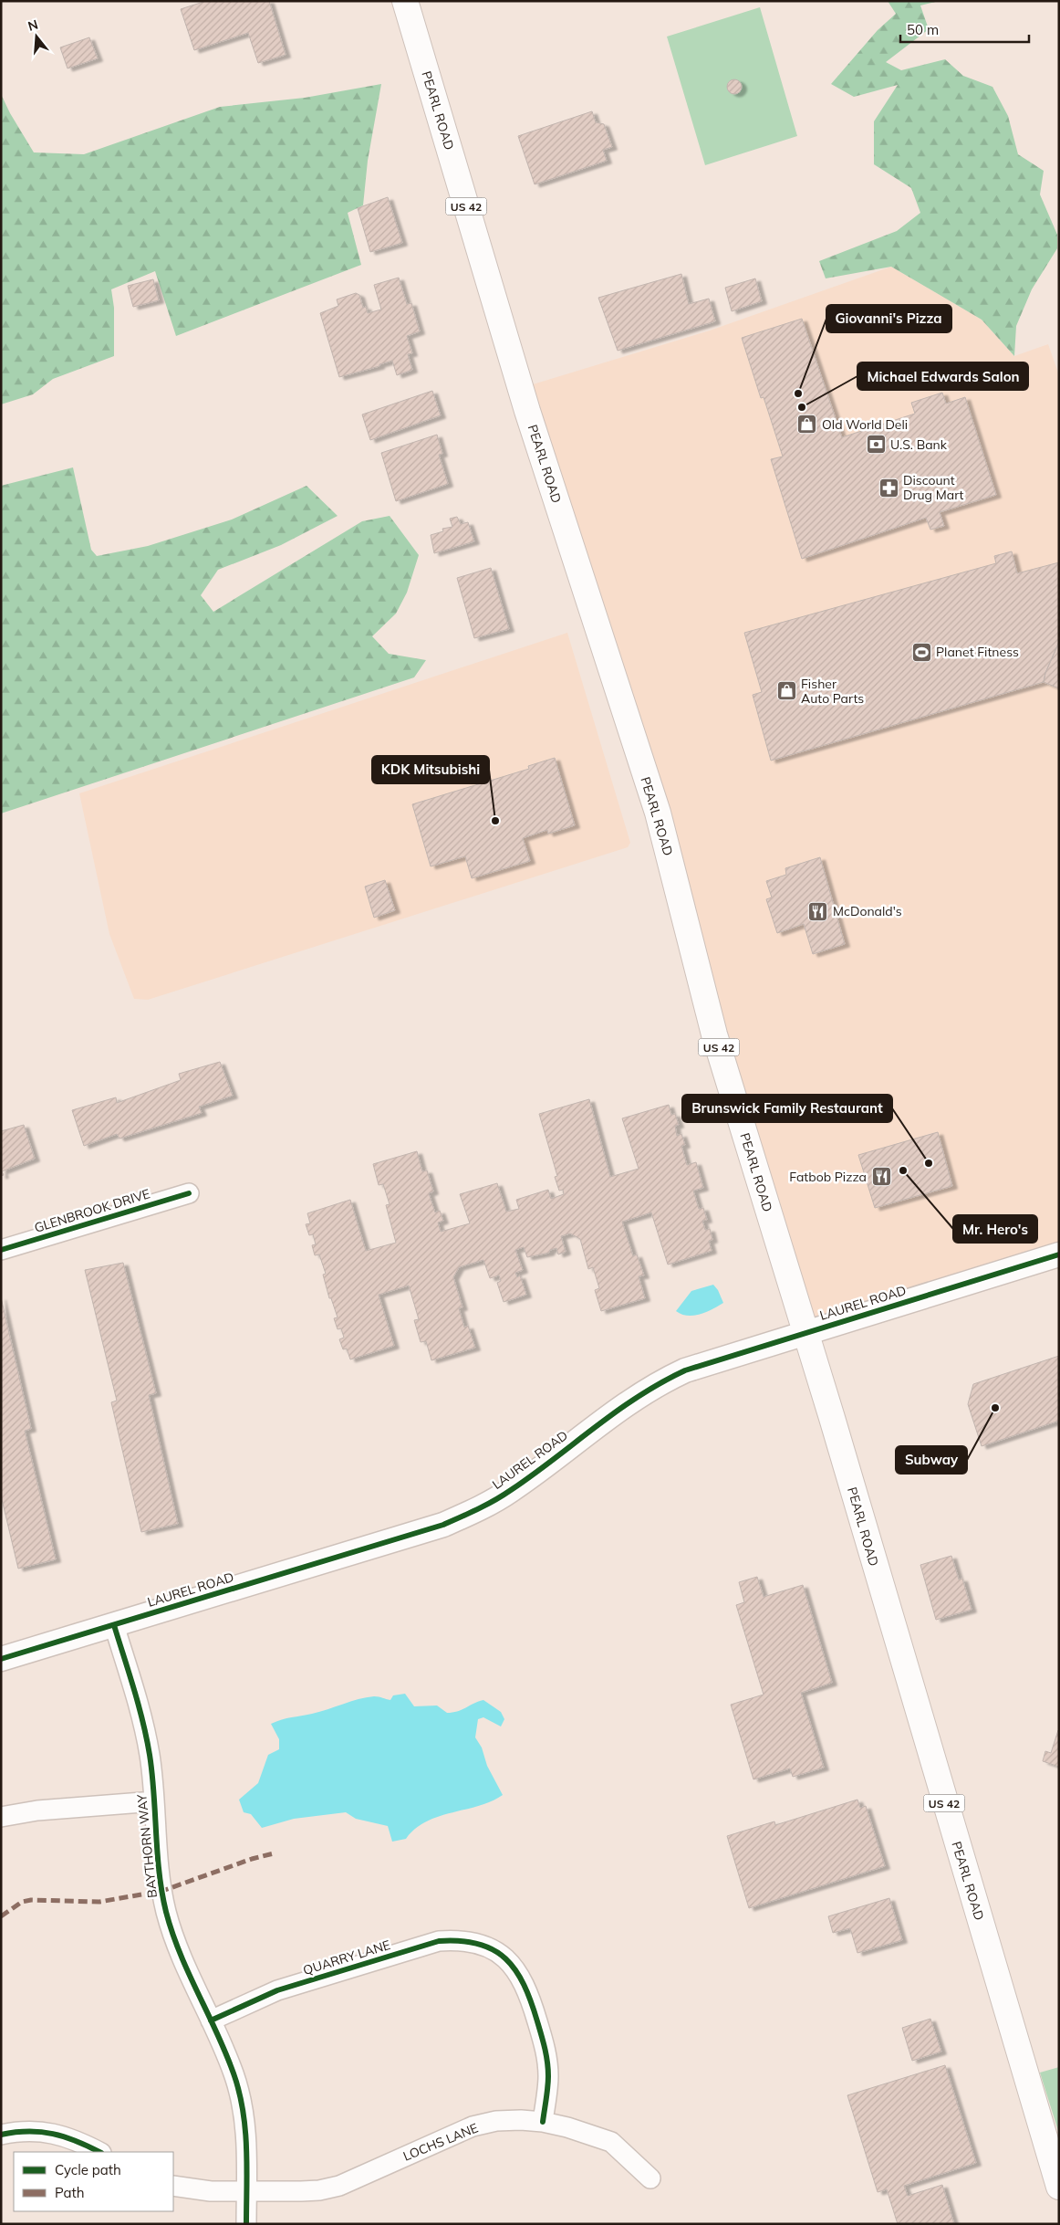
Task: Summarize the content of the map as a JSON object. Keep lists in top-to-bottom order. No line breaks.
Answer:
{"streets":{"main road":["PEARL ROAD","US 42"],"street":["GLENBROOK DRIVE","LAUREL ROAD","BAYTHORN WAY","QUARRY LANE","LOCHS LANE"]},"crossings":[["PEARL ROAD","LAUREL ROAD"],["LAUREL ROAD","BAYTHORN WAY"],["BAYTHORN WAY","QUARRY LANE"],["BAYTHORN WAY","LOCHS LANE"],["QUARRY LANE","LOCHS LANE"]],"places":{"other":["Giovanni's Pizza","Michael Edwards Salon","KDK Mitsubishi","Brunswick Family Restaurant","Mr. Hero's","Subway"],"shop":["Old World Deli","Fisher Auto Parts"],"bank":["U.S. Bank"],"pharmacy":["Discount Drug Mart"],"sports":["Planet Fitness"],"restaurant":["McDonald's","Fatbob Pizza"]},"legend":["Cycle path","Path"],"scale_bar":"50 m","north":"top"}
